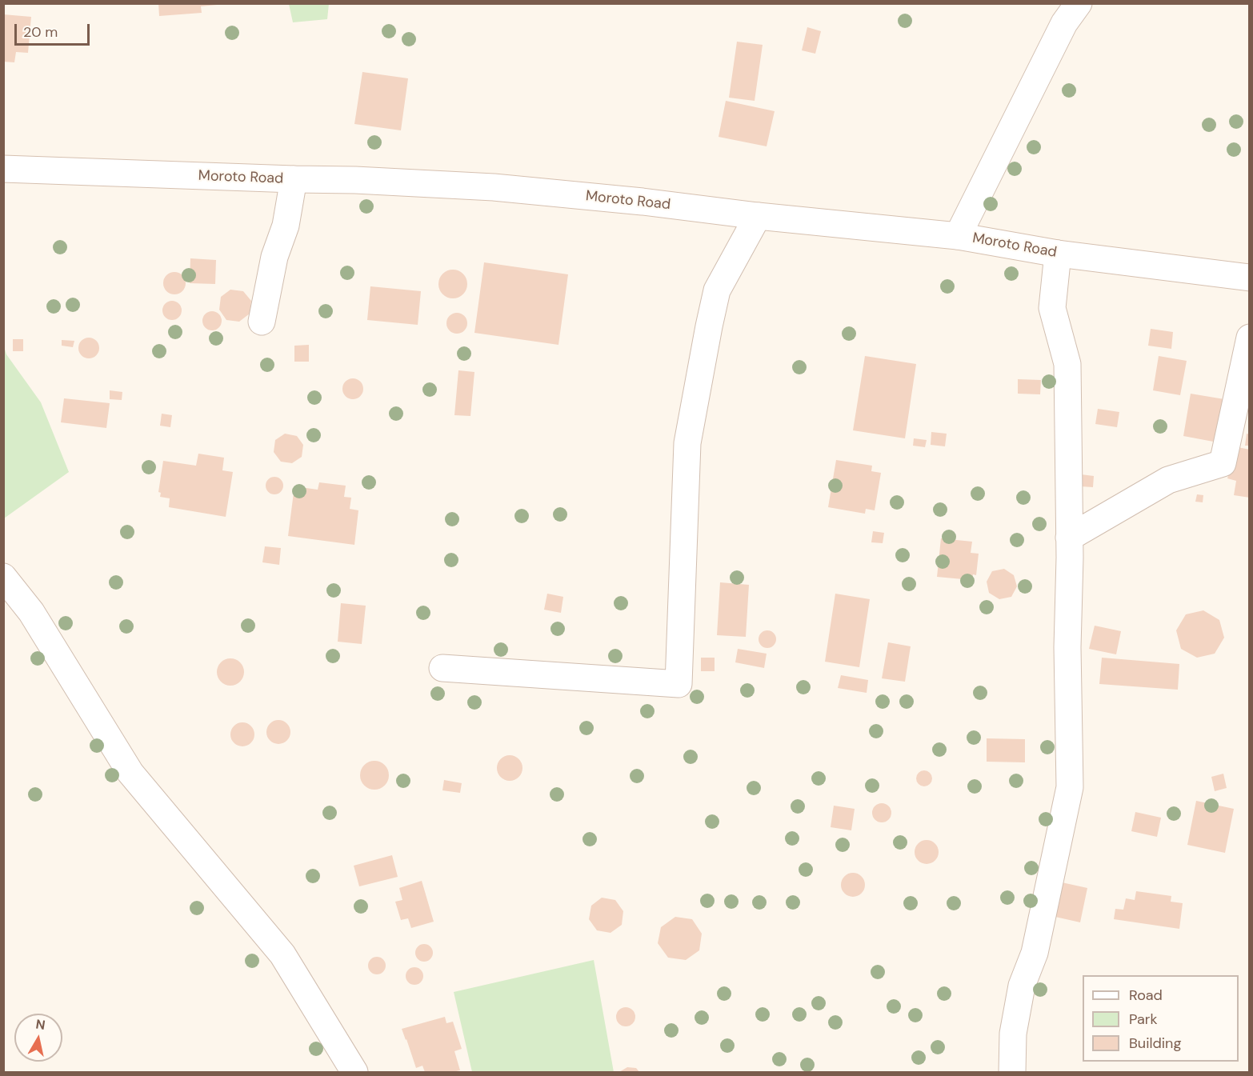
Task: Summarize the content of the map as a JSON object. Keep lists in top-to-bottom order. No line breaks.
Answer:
{"streets":{"street":["Moroto Road"]},"legend":["Road","Park","Building"],"scale_bar":"20 m","north":"top"}
